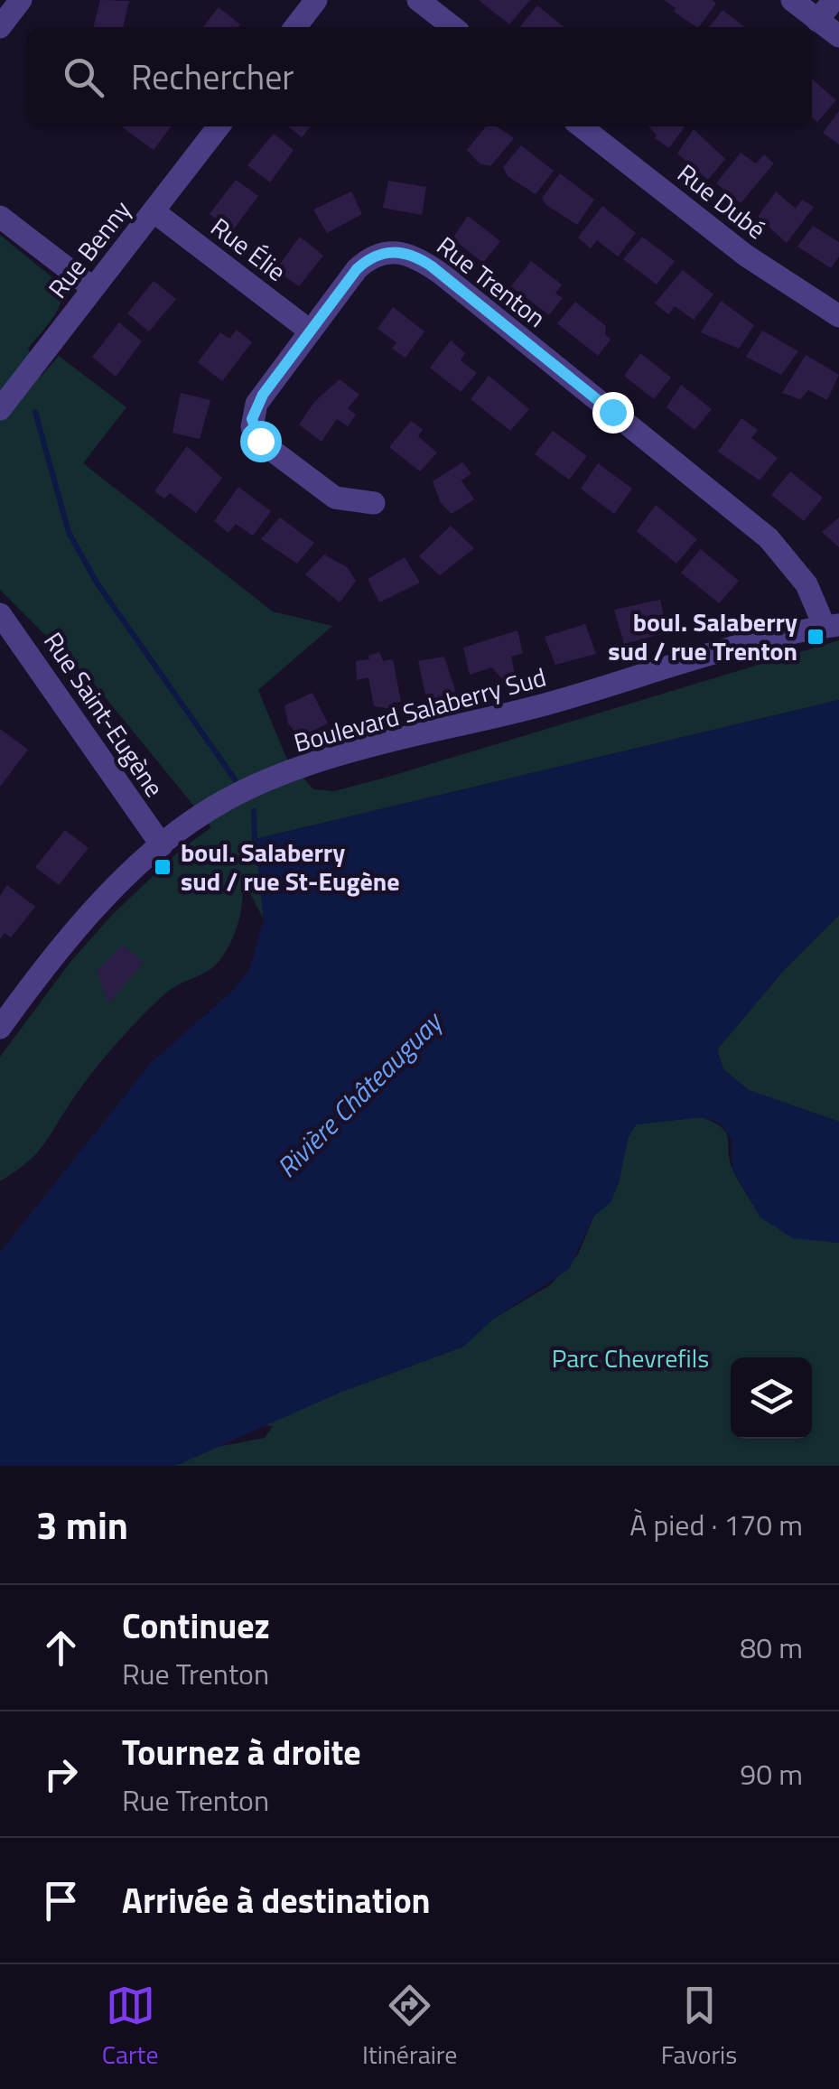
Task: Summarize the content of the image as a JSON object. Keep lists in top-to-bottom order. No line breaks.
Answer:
{"streets":{"street":["Rue Dubé","Rue Benny","Rue Élie","Rue Trenton","Boulevard Salaberry Sud","Rue Saint-Eugène"]},"crossings":[["Rue Benny","Rue Élie"],["Rue Élie","Rue Trenton"],["Rue Trenton","Boulevard Salaberry Sud"],["Boulevard Salaberry Sud","Rue Saint-Eugène"]],"water":["Rivière Châteauguay"],"parks":["Parc Chevrefils"],"places":{"transit":["boul. Salaberry sud / rue Trenton","boul. Salaberry sud / rue St-Eugène"]},"page":{"search":"Rechercher","heading":["3 min","À pied · 170 m"],"list":[["Continuez","Rue Trenton","80 m"],["Tournez à droite","Rue Trenton","90 m"],"Arrivée à destination"],"nav":["Carte","Itinéraire","Favoris"]}}
